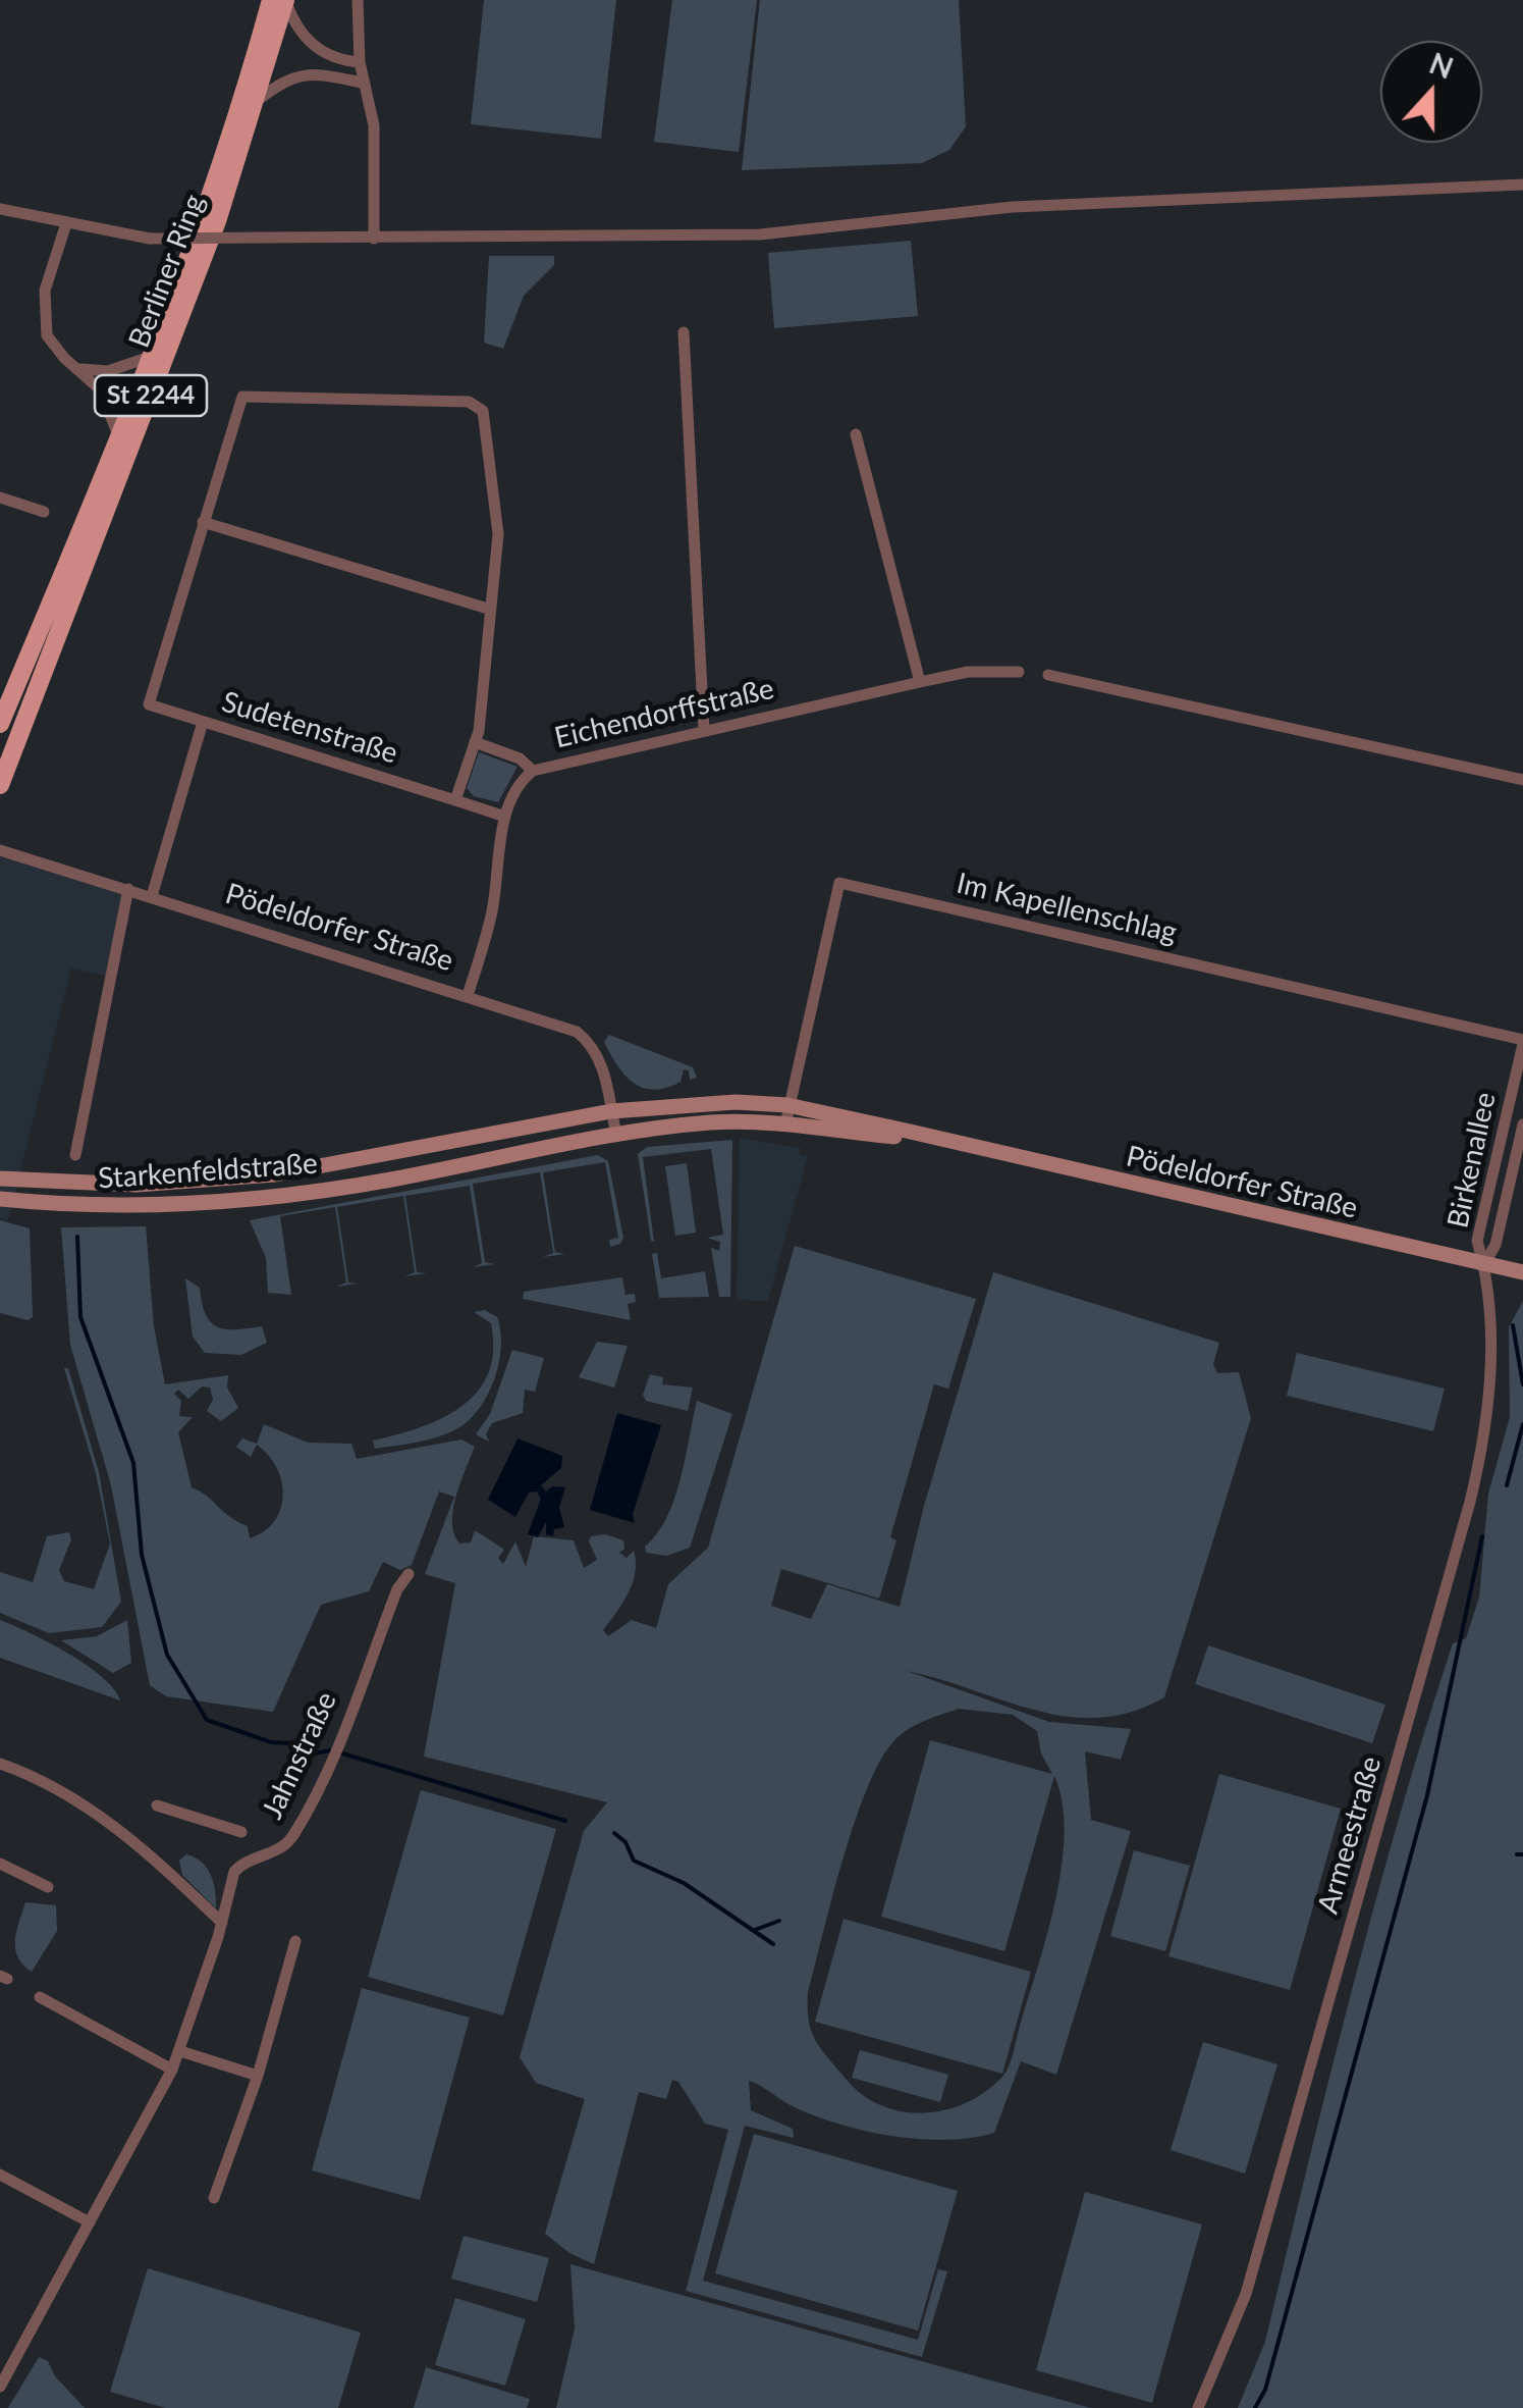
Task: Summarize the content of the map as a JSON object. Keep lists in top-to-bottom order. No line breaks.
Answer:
{"streets":{"main road":["Berliner Ring","St 2244","Pödeldorfer Straße","Starkenfeldstraße"],"street":["Eichendorffstraße","Sudetenstraße","Im Kapellenschlag","Birkenallee","Jahnstraße","Armeestraße"]},"crossings":[["Eichendorffstraße","Sudetenstraße"],["Eichendorffstraße","Pödeldorfer Straße"],["Im Kapellenschlag","Pödeldorfer Straße"],["Im Kapellenschlag","Birkenallee"],["Pödeldorfer Straße","Birkenallee"],["Pödeldorfer Straße","Starkenfeldstraße"],["Pödeldorfer Straße","Armeestraße"],["Birkenallee","Armeestraße"]],"north":"top"}
